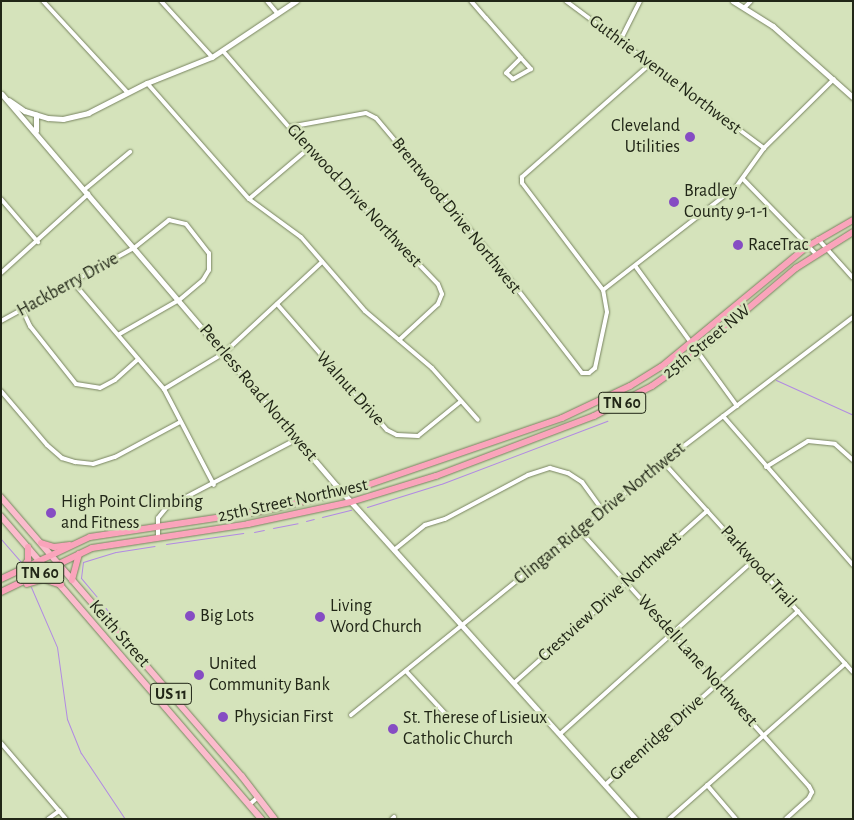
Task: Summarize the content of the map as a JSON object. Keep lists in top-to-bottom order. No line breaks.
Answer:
{"streets":{"highway":["25th Street NW","TN 60","25th Street Northwest"],"main road":["Keith Street","US 11"],"street":["Guthrie Avenue Northwest","Glenwood Drive Northwest","Brentwood Drive Northwest","Hackberry Drive","Walnut Drive","Peerless Road Northwest","Clingan Ridge Drive Northwest","Parkwood Trail","Crestview Drive Northwest","Wesdell Lane Northwest","Greenridge Drive"]},"crossings":[["Glenwood Drive Northwest","Brentwood Drive Northwest"],["Hackberry Drive","Peerless Road Northwest"],["25th Street NW","Peerless Road Northwest"],["25th Street NW","25th Street Northwest"],["Peerless Road Northwest","25th Street Northwest"],["Peerless Road Northwest","Clingan Ridge Drive Northwest"],["Peerless Road Northwest","Crestview Drive Northwest"],["Peerless Road Northwest","Greenridge Drive"],["25th Street Northwest","Keith Street"],["Clingan Ridge Drive Northwest","Parkwood Trail"],["Clingan Ridge Drive Northwest","Wesdell Lane Northwest"],["Parkwood Trail","Crestview Drive Northwest"],["Parkwood Trail","Greenridge Drive"],["Crestview Drive Northwest","Wesdell Lane Northwest"],["Wesdell Lane Northwest","Greenridge Drive"]],"places":["Cleveland Utilities","Bradley County 9-1-1","RaceTrac","High Point Climbing and Fitness","Big Lots","Living Word Church","United Community Bank","Physician First","St. Therese of Lisieux Catholic Church"]}
